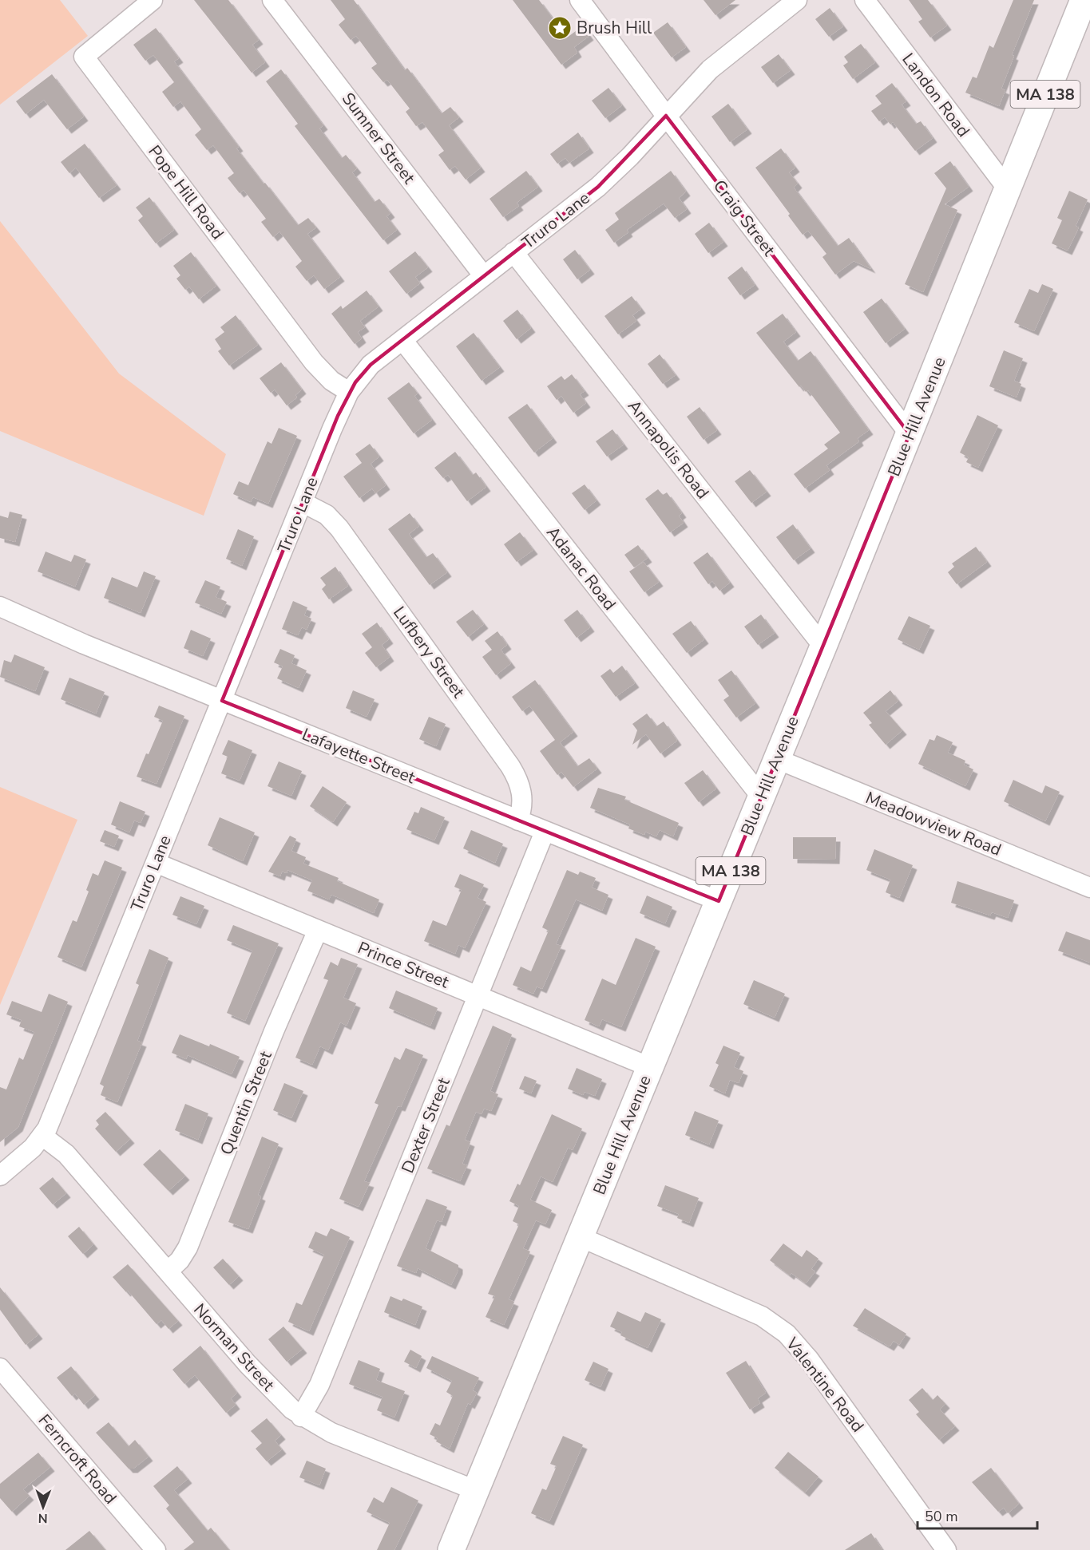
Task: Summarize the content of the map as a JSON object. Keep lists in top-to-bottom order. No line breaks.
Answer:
{"streets":{"highway":["MA 138","Blue Hill Avenue"],"street":["Landon Road","Sumner Street","Pope Hill Road","Craig Street","Truro Lane","Annapolis Road","Adanac Road","Lufbery Street","Lafayette Street","Meadowview Road","Prince Street","Quentin Street","Dexter Street","Norman Street","Valentine Road","Ferncroft Road"]},"crossings":[["Landon Road","Blue Hill Avenue"],["Sumner Street","Truro Lane"],["Pope Hill Road","Truro Lane"],["Craig Street","Truro Lane"],["Craig Street","Blue Hill Avenue"],["Truro Lane","Annapolis Road"],["Truro Lane","Adanac Road"],["Truro Lane","Lufbery Street"],["Truro Lane","Lafayette Street"],["Truro Lane","Prince Street"],["Truro Lane","Norman Street"],["Blue Hill Avenue","Annapolis Road"],["Blue Hill Avenue","Adanac Road"],["Blue Hill Avenue","Lafayette Street"],["Blue Hill Avenue","Meadowview Road"],["Blue Hill Avenue","Prince Street"],["Blue Hill Avenue","Norman Street"],["Blue Hill Avenue","Valentine Road"],["Lufbery Street","Lafayette Street"],["Lafayette Street","Dexter Street"],["Prince Street","Quentin Street"],["Prince Street","Dexter Street"],["Quentin Street","Norman Street"],["Dexter Street","Norman Street"]],"places":{"place":["Brush Hill"]},"scale_bar":"50 m","north":"bottom"}
